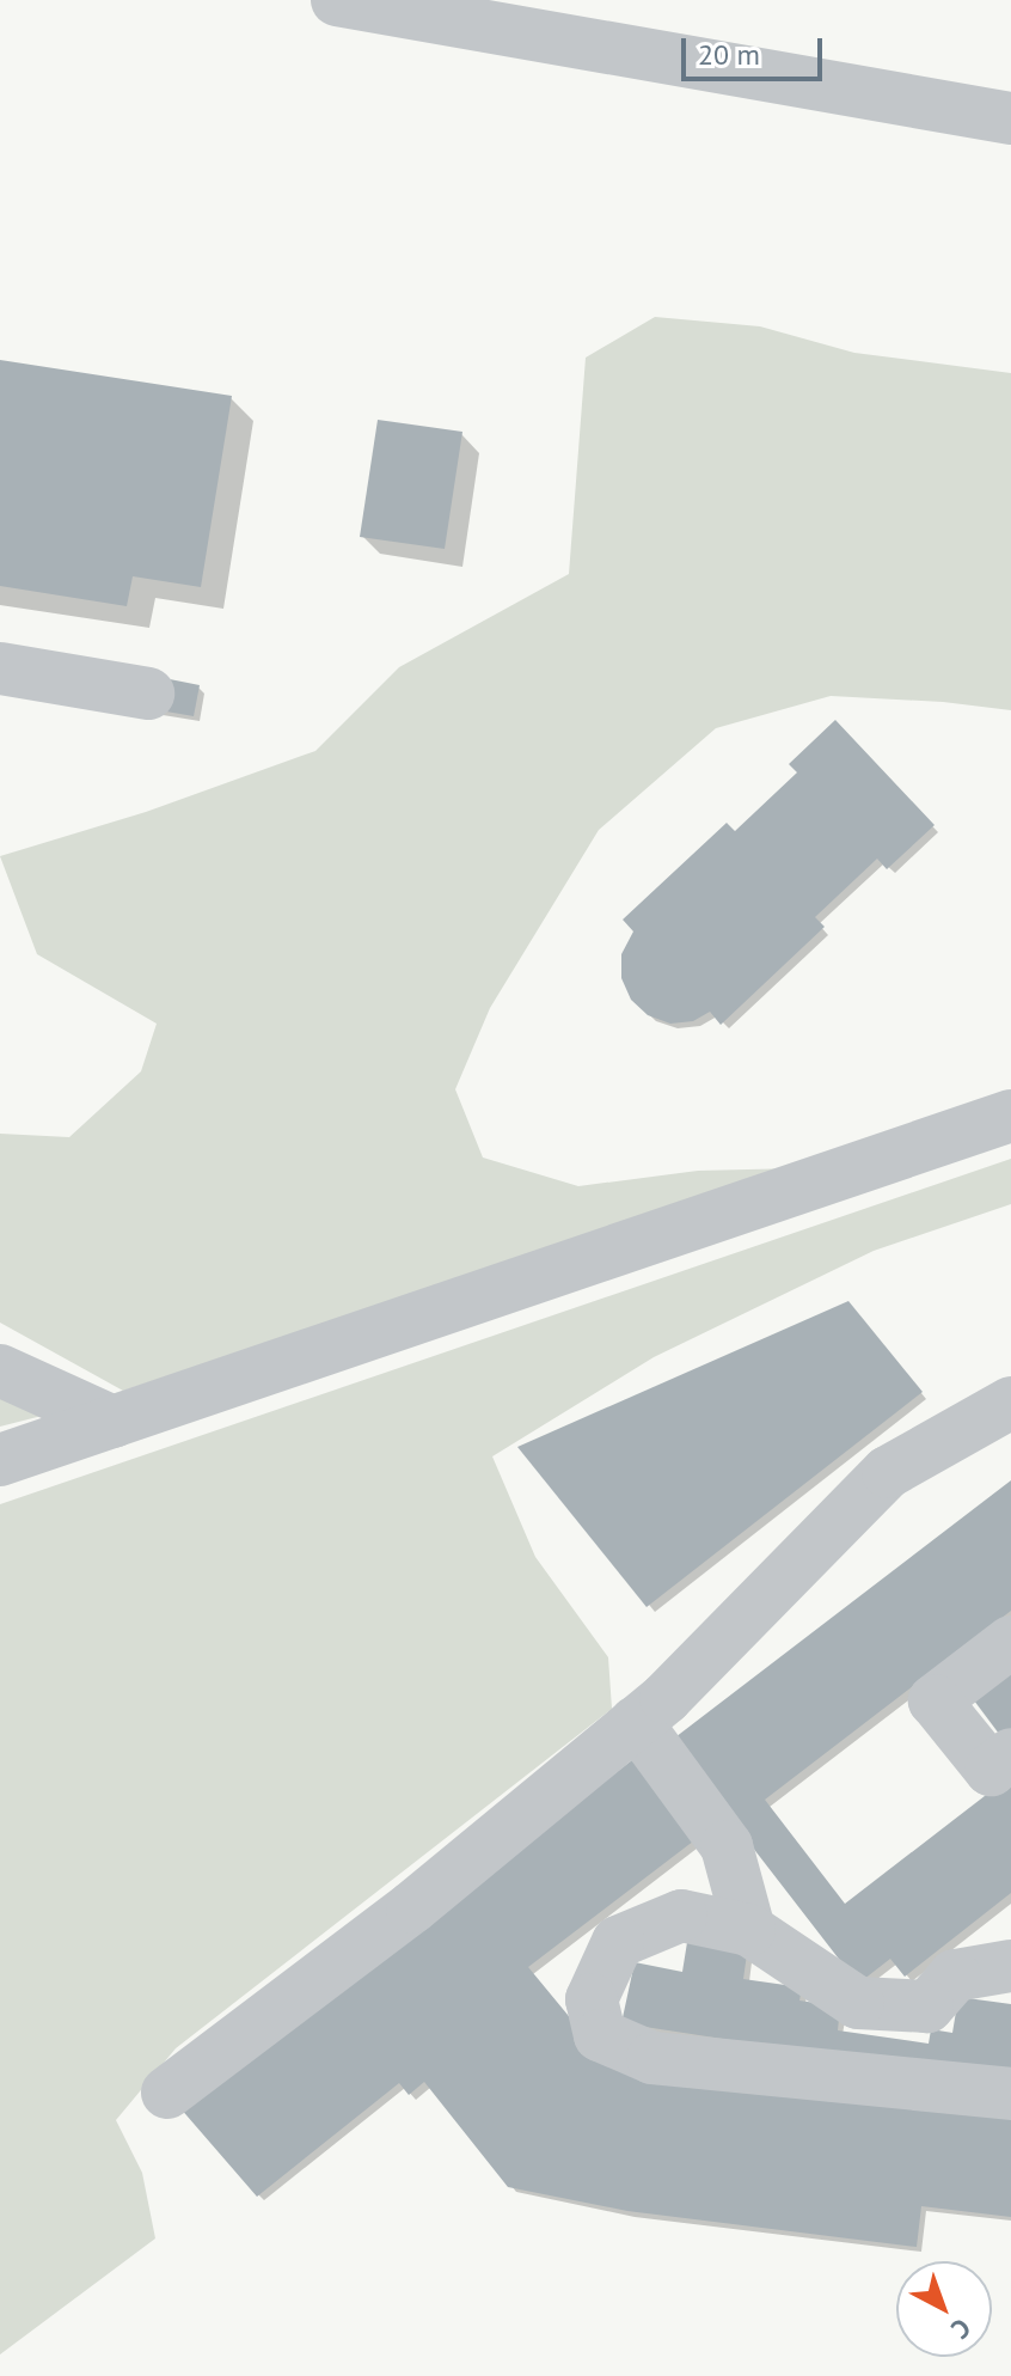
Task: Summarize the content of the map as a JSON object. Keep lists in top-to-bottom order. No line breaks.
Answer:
{"scale_bar":"20 m","north":"bottom right"}
